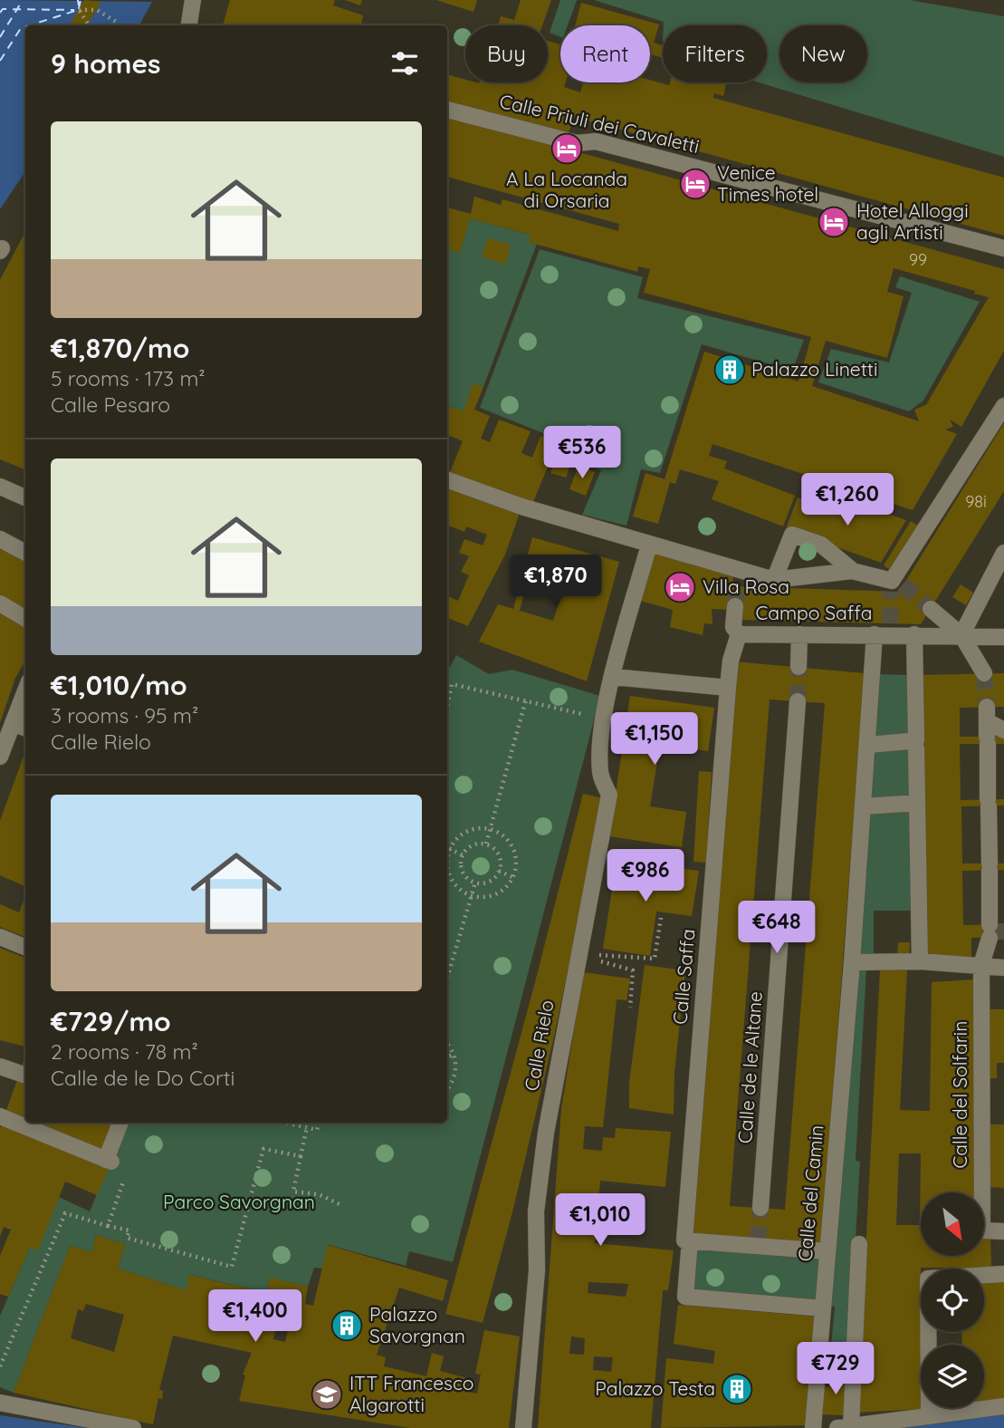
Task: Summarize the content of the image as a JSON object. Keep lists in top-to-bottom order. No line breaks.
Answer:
{"streets":{"street":["Calle Priuli dei Cavaletti","Campo Saffa","Calle Saffa","Calle Rielo","Calle de le Altane","Calle del Solfarin","Calle del Camin"]},"crossings":[["Campo Saffa","Calle Saffa"],["Campo Saffa","Calle del Camin"],["Calle Saffa","Calle del Camin"]],"parks":["Parco Savorgnan"],"places":{"hotel":["A La Locanda di Orsaria","Venice Times hotel","Hotel Alloggi agli Artisti","Villa Rosa"],"building":["Palazzo Linetti","Palazzo Savorgnan","Palazzo Testa"],"school or university":["ITT Francesco Algarotti"]},"house_numbers":["99","98i"],"north":"bottom right","page":{"chip":["Buy","Rent","Filters","New"],"heading":"9 homes","list":[{"name":"€1,870/mo","note":"5 rooms · 173 m² · Calle Pesaro"},{"name":"€1,010/mo","note":"3 rooms · 95 m² · Calle Rielo"},{"name":"€729/mo","note":"2 rooms · 78 m² · Calle de le Do Corti"}],"price":["€536","€1,260","€1,870","€1,150","€986","€648","€1,010","€1,400","€729"]}}
